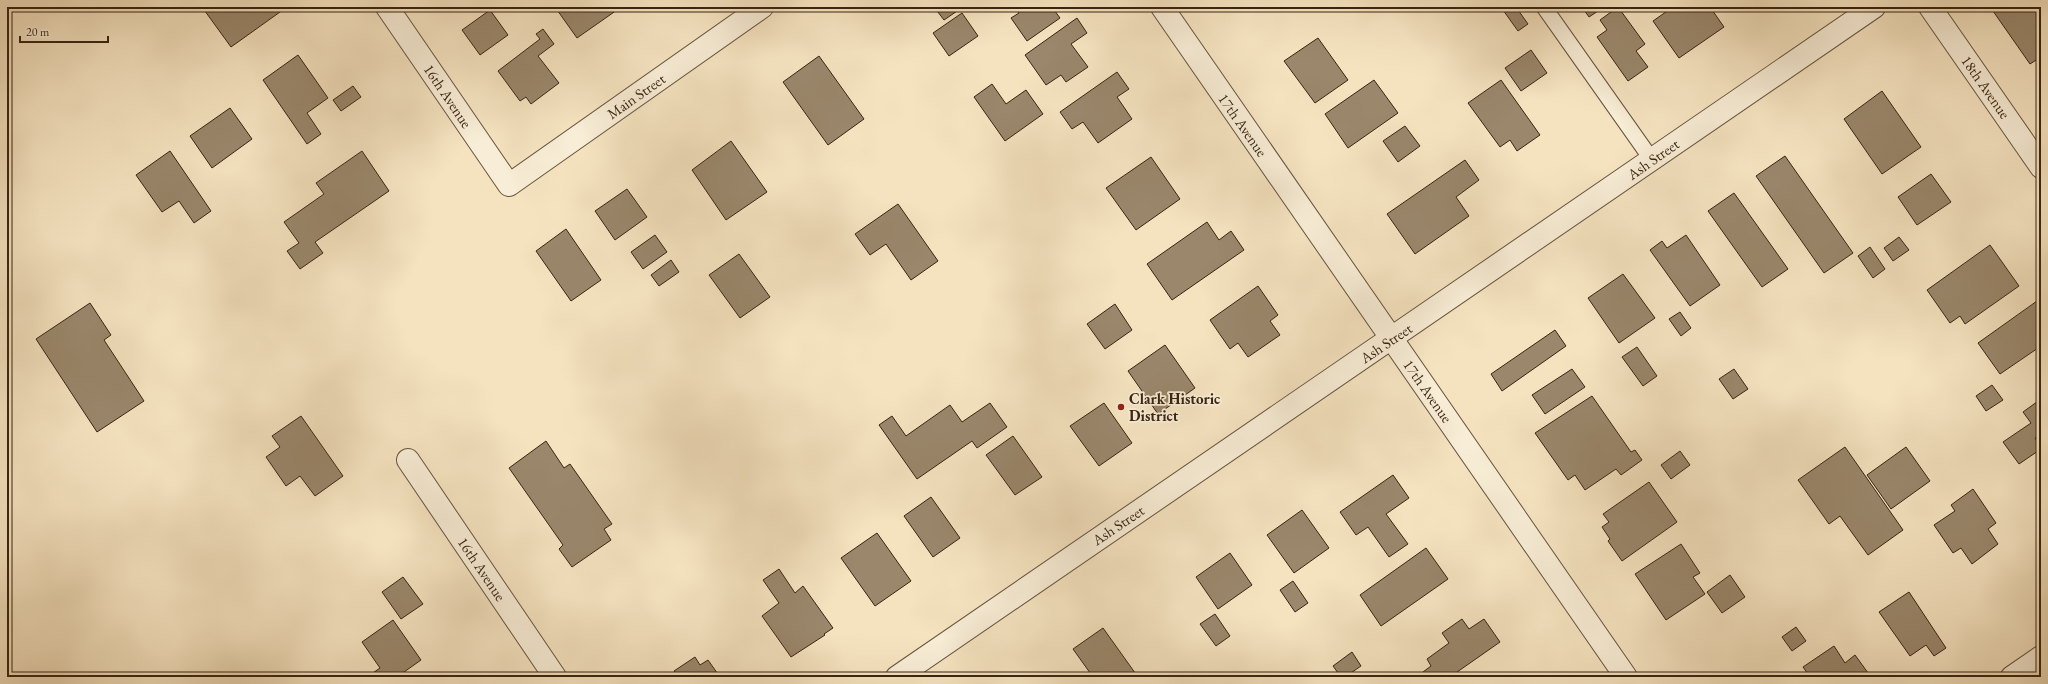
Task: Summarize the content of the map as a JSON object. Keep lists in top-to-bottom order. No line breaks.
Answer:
{"streets":{"street":["18th Avenue","16th Avenue","Main Street","17th Avenue","Ash Street"]},"crossings":[["16th Avenue","Main Street"],["17th Avenue","Ash Street"]],"places":["Clark Historic District"],"scale_bar":"20 m"}
